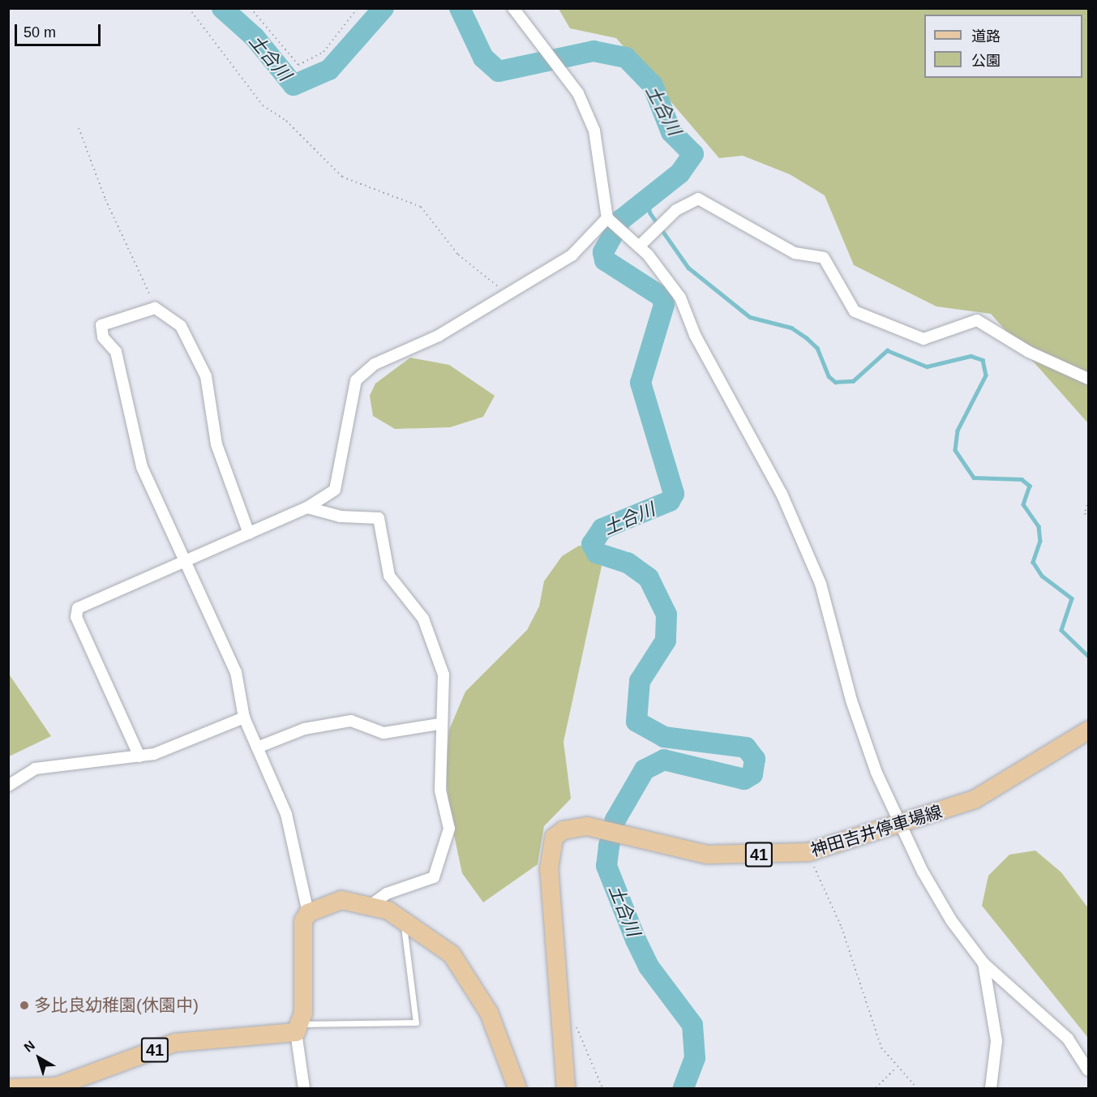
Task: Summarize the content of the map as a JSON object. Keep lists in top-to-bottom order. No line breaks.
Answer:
{"streets":{"main road":["神田吉井停車場線","41"]},"water":["土合川"],"places":["多比良幼稚園(休園中)"],"legend":["道路","公園"],"scale_bar":"50 m","north":"top left"}
